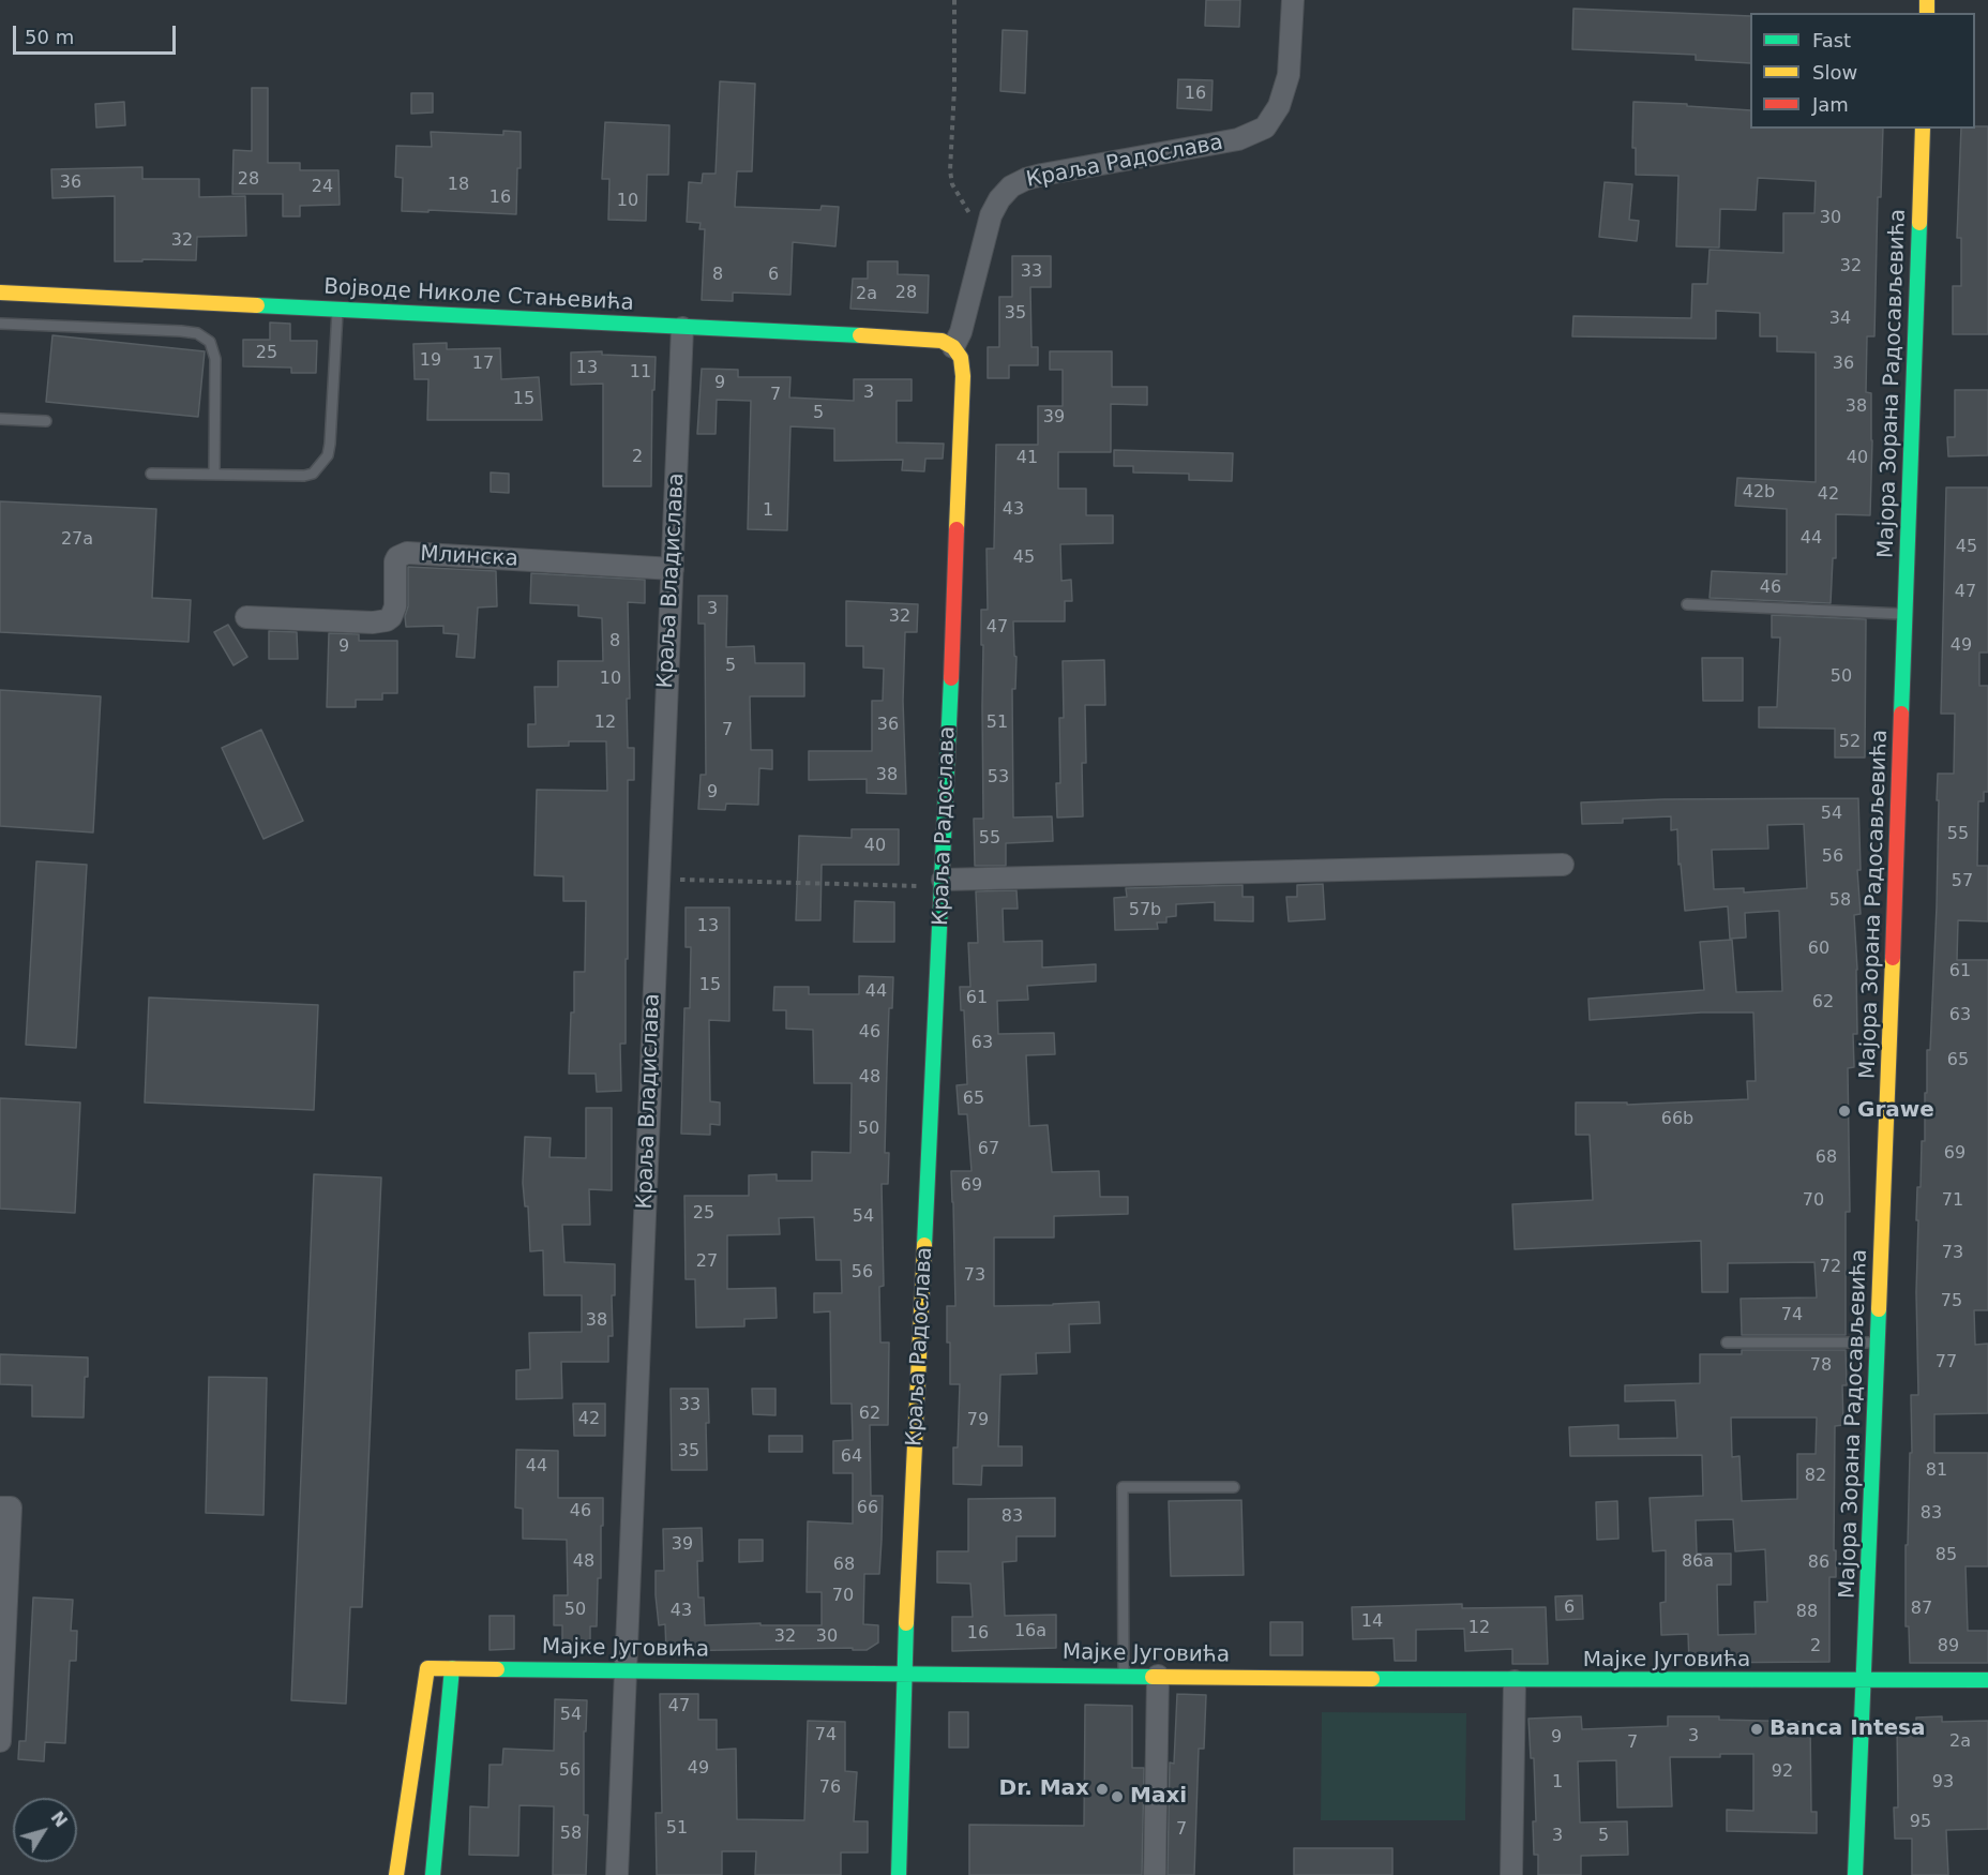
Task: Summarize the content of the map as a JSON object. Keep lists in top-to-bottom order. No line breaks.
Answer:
{"streets":{"street":["Краља Радослава","Војводе Николе Стањевића","Мајора Зорана Радосављевића","Млинска","Краља Владислава","Мајке Југовића"]},"crossings":[["Краља Радослава","Војводе Николе Стањевића"],["Краља Радослава","Мајке Југовића"],["Војводе Николе Стањевића","Краља Владислава"],["Мајора Зорана Радосављевића","Мајке Југовића"],["Млинска","Краља Владислава"],["Краља Владислава","Мајке Југовића"]],"places":["Grawe","Banca Intesa","Dr. Max","Maxi"],"house_numbers":["16","28","36","18","24","16","10","30","32","32","33","8","6","28","2a","35","34","25","19","17","36","13","11","9","3","7","15","38","5","39","2","41","40","42b","42","43","1","44","27a","45","45","46","47","3","32","47","8","49","9","5","50","10","12","51","36","7","52","38","53","9","54","55","55","40","56","57","58","57b","13","60","61","15","44","61","62","63","46","63","65","48","65","66b","50","67","69","68","69","70","71","25","54","73","27","72","56","73","75","74","38","77","78","33","62","42","79","35","64","44","81","82","66","46","83","83","39","85","48","86a","86","68","70","6","87","50","43","88","14","12","16a","16","32","30","2","89","47","54","74","3","9","2a","7","49","56","92","1","93","76","95","51","7","58","3","5"],"legend":["Fast","Slow","Jam"],"scale_bar":"50 m","north":"top right"}
